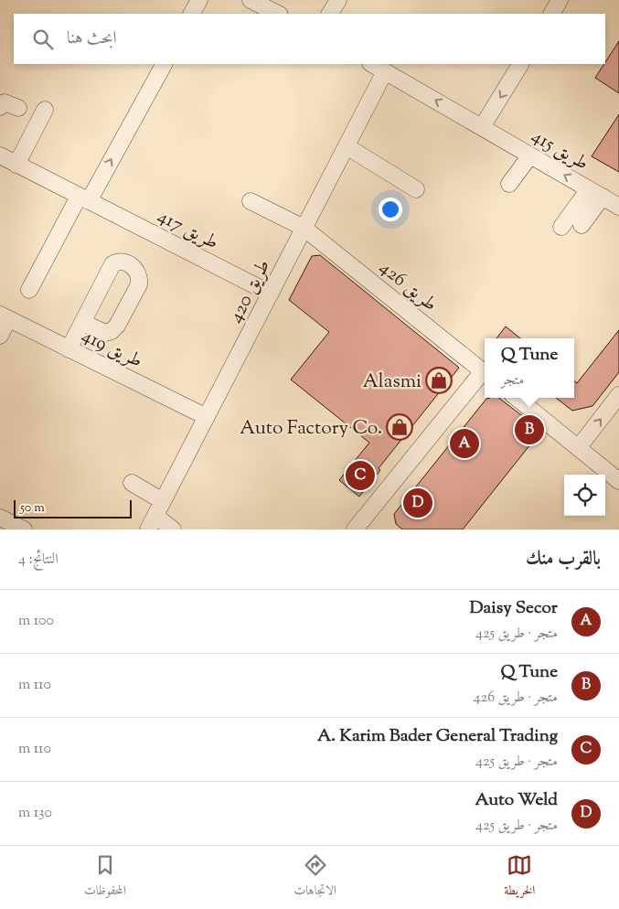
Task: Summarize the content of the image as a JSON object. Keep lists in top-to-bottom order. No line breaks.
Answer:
{"streets":{"street":["طريق 415","طريق 417","طريق 426","طريق 420","طريق 419"]},"crossings":[["طريق 415","طريق 420"],["طريق 417","طريق 420"],["طريق 426","طريق 420"],["طريق 420","طريق 419"]],"places":{"shop":["Alasmi","Auto Factory Co."]},"scale_bar":"50 m","page":{"search":"ابحث هنا","popup":["Q Tune","متجر"],"pins":["B","A","C","D"],"scale":"50 m","heading":["بالقرب منك","النتائج: 4"],"list":[{"mark":"A","name":"Daisy Secor","note":"متجر · طريق 425","value":"100 m"},{"mark":"B","name":"Q Tune","note":"متجر · طريق 426","value":"110 m"},{"mark":"C","name":"A. Karim Bader General Trading","note":"متجر · طريق 425","value":"110 m"},{"mark":"D","name":"Auto Weld","note":"متجر · طريق 425","value":"130 m"}],"nav":["الخريطة","الاتجاهات","المحفوظات"]}}
